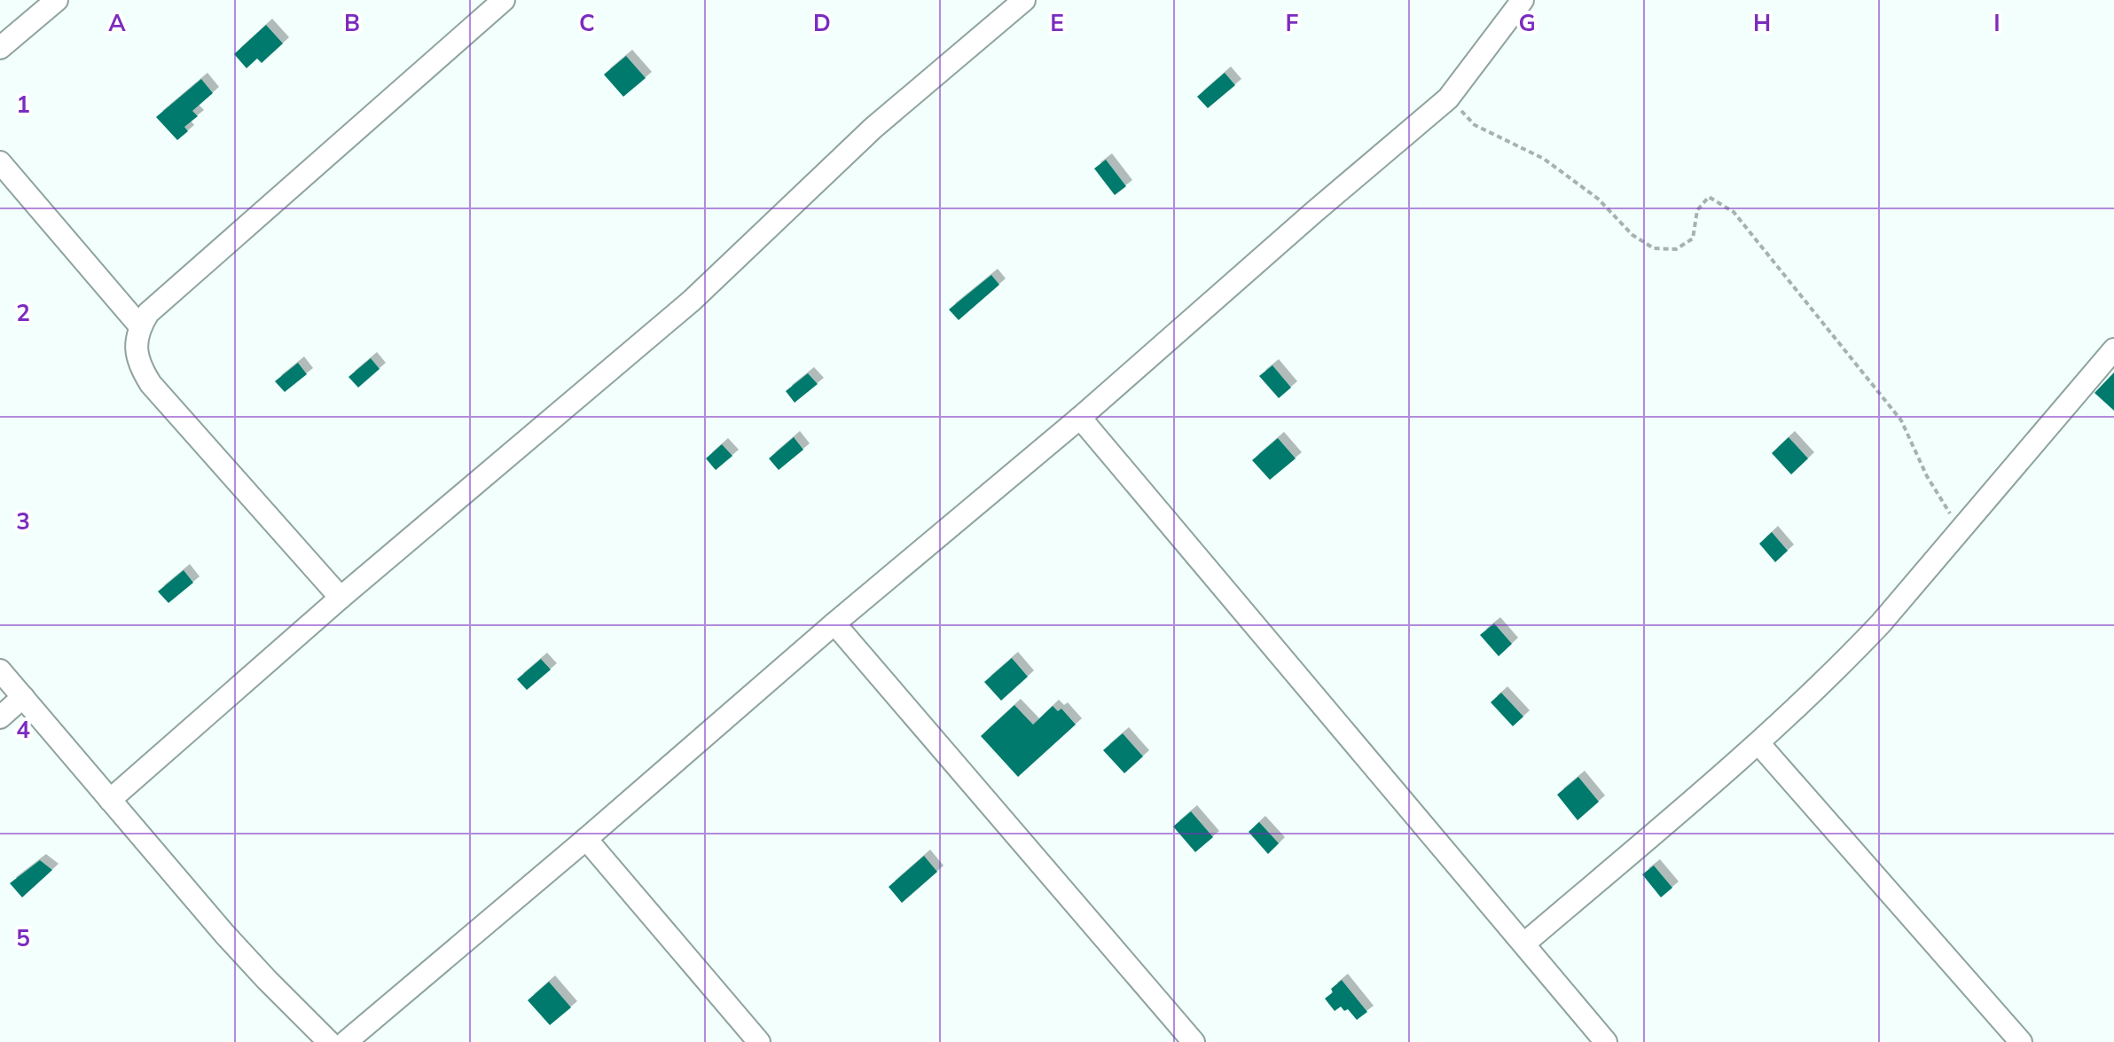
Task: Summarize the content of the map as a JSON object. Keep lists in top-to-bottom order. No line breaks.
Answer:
{"grid":{"columns":["A","B","C","D","E","F","G","H","I"],"rows":["1","2","3","4","5"]}}
